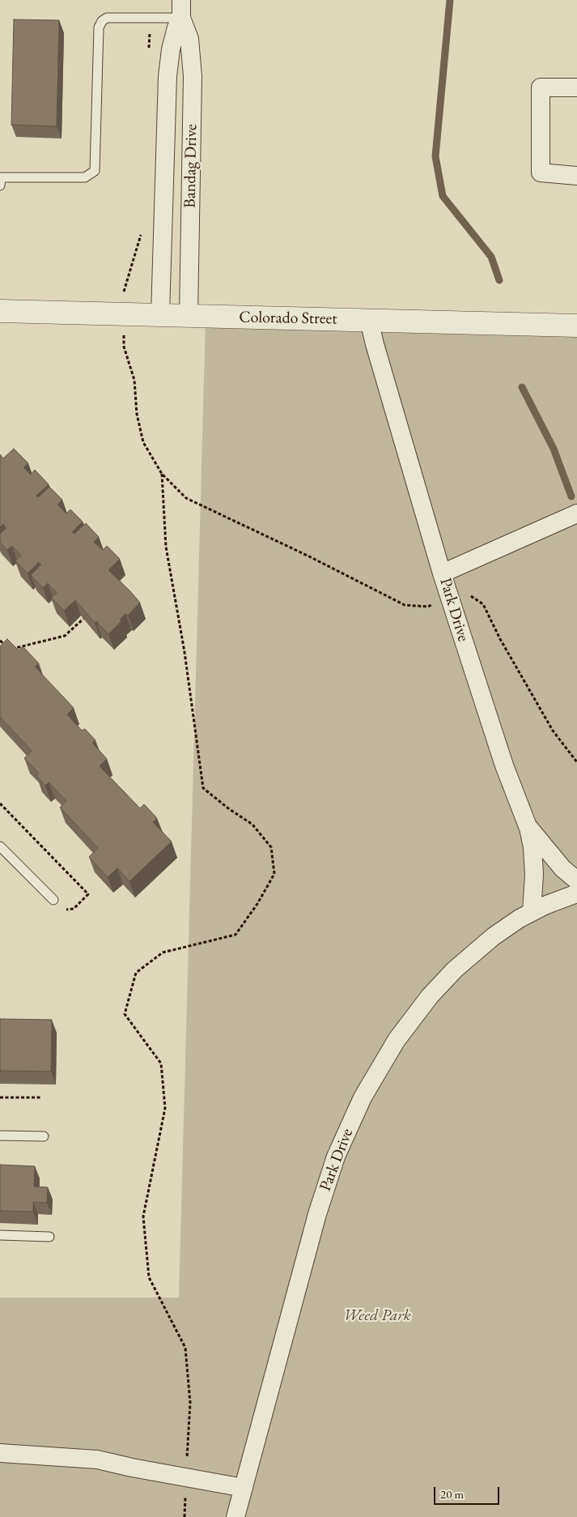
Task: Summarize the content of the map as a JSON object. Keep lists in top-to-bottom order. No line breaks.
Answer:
{"streets":{"street":["Bandag Drive","Colorado Street","Park Drive"]},"crossings":[["Bandag Drive","Colorado Street"],["Colorado Street","Park Drive"]],"parks":["Weed Park"],"scale_bar":"20 m"}
